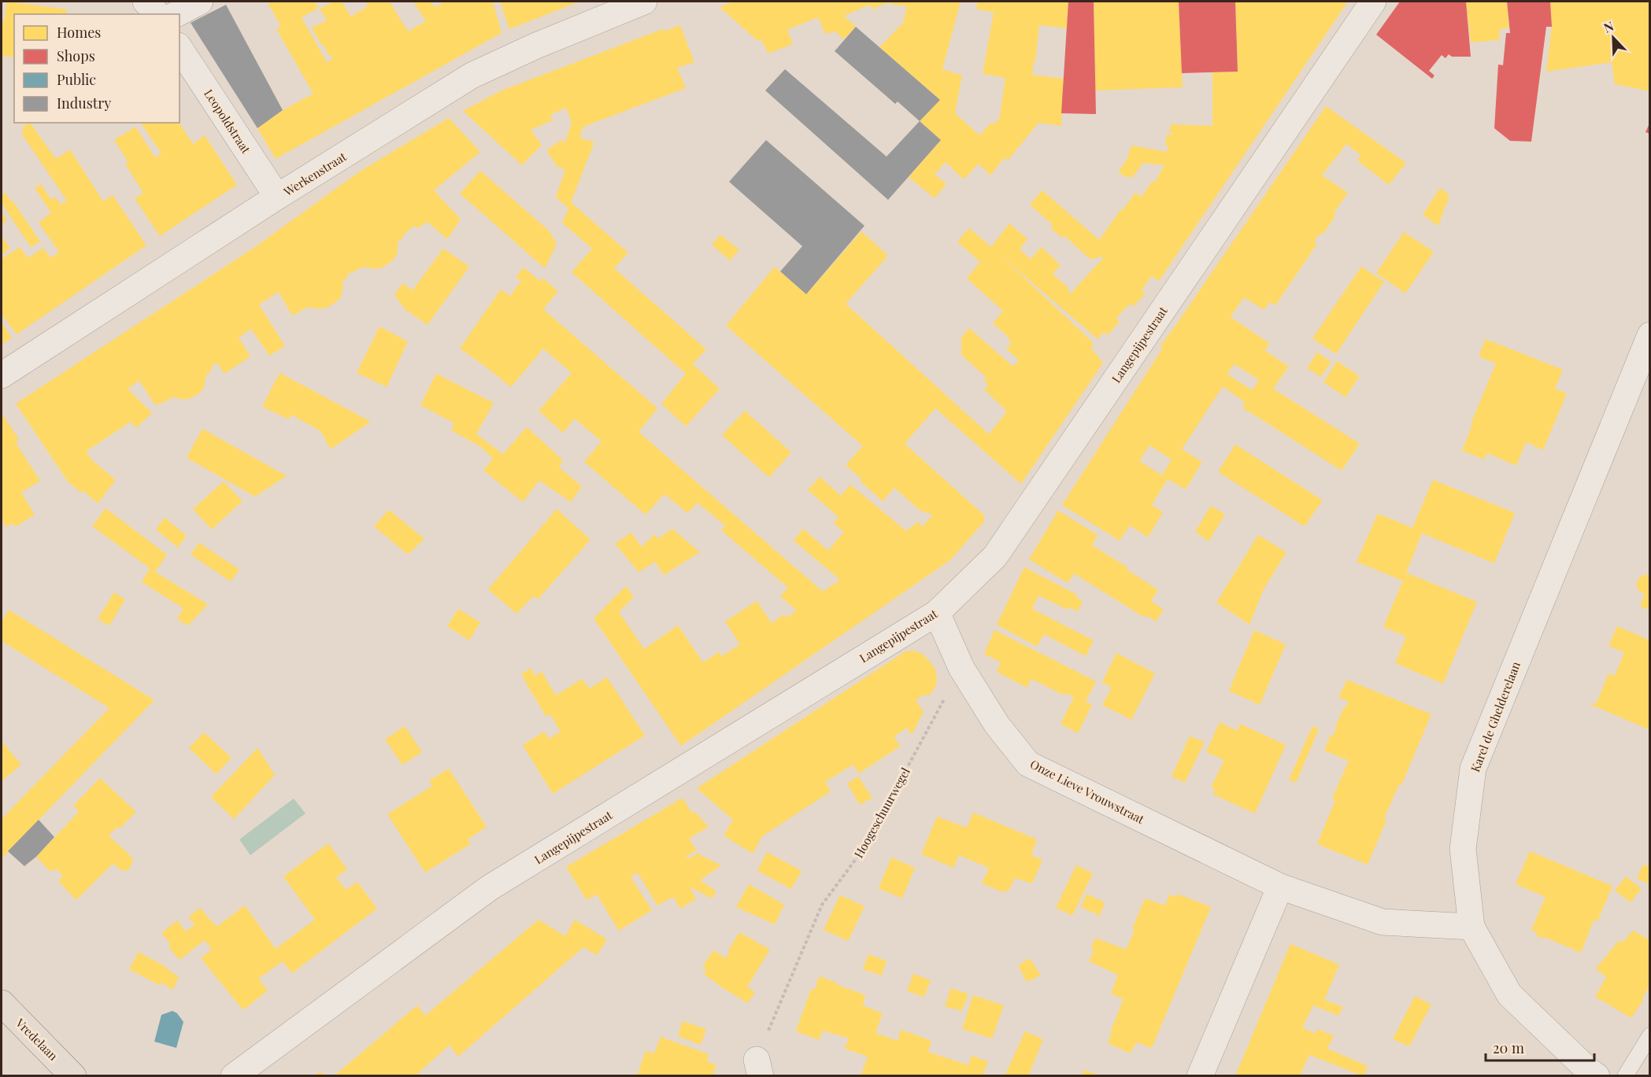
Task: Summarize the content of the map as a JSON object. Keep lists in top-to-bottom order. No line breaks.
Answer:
{"streets":{"main road":["Vredelaan"],"street":["Leopoldstraat","Werkenstraat","Langepijpestraat","Karel de Ghelderelaan","Onze Lieve Vrouwstraat"],"path":["Hoogeschuurwegel"]},"crossings":[["Leopoldstraat","Werkenstraat"],["Langepijpestraat","Onze Lieve Vrouwstraat"],["Karel de Ghelderelaan","Onze Lieve Vrouwstraat"],["Onze Lieve Vrouwstraat","Hoogeschuurwegel"]],"legend":["Homes","Shops","Public","Industry"],"scale_bar":"20 m","north":"top left"}
